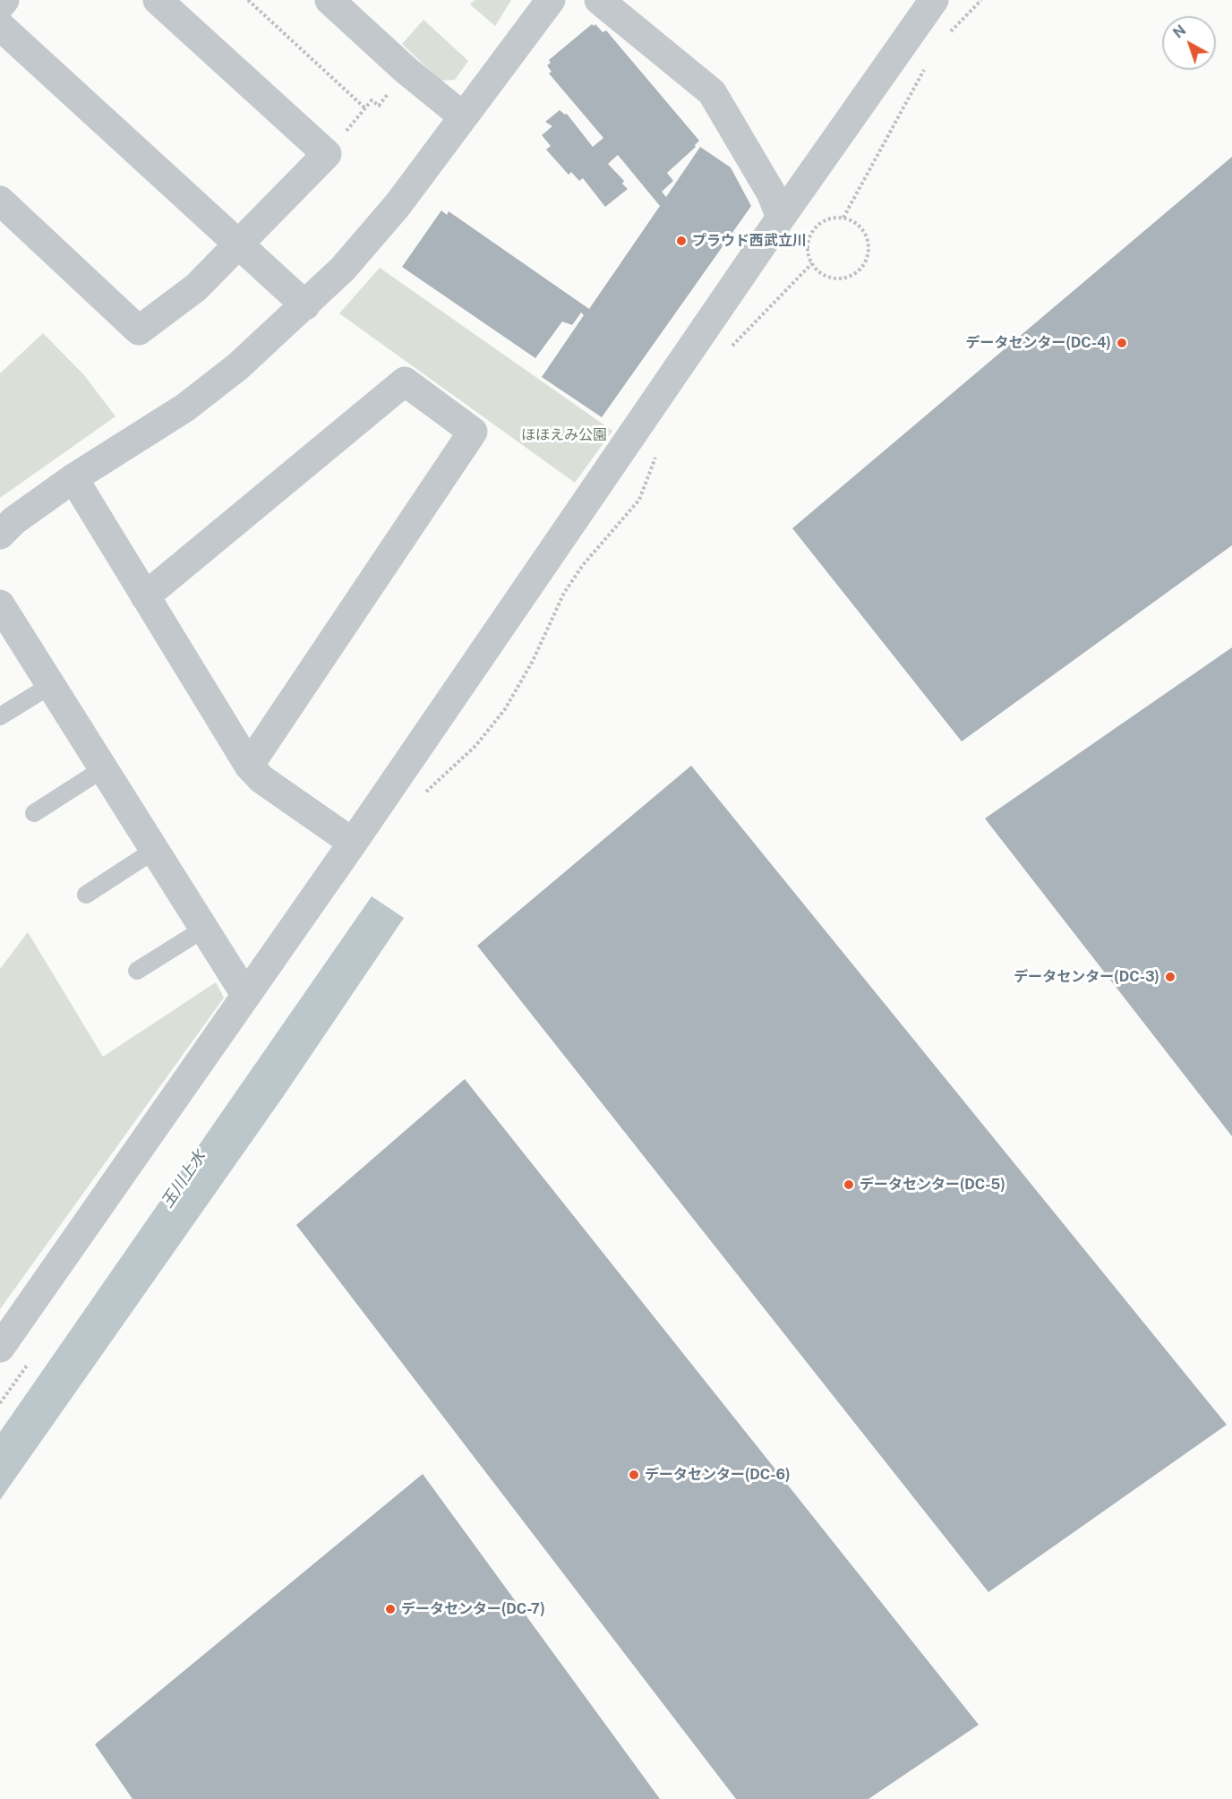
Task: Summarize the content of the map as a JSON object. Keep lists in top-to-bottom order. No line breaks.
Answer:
{"water":["玉川上水"],"parks":["ほほえみ公園"],"places":["プラウド西武立川","データセンター(DC-4)","データセンター(DC-3)","データセンター(DC-5)","データセンター(DC-6)","データセンター(DC-7)"],"north":"top left"}
